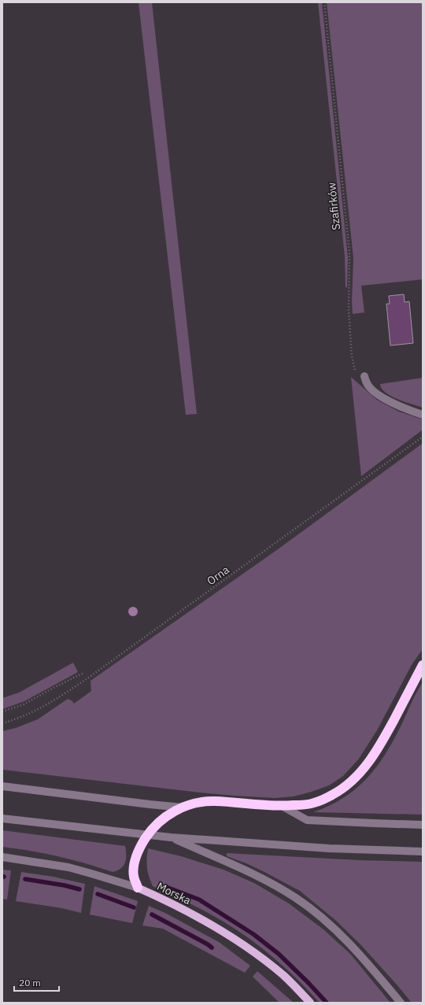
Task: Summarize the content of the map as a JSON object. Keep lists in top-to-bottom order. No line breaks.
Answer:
{"streets":{"main road":["Morska"],"path":["Szafirków","Orna"]},"scale_bar":"20 m"}
